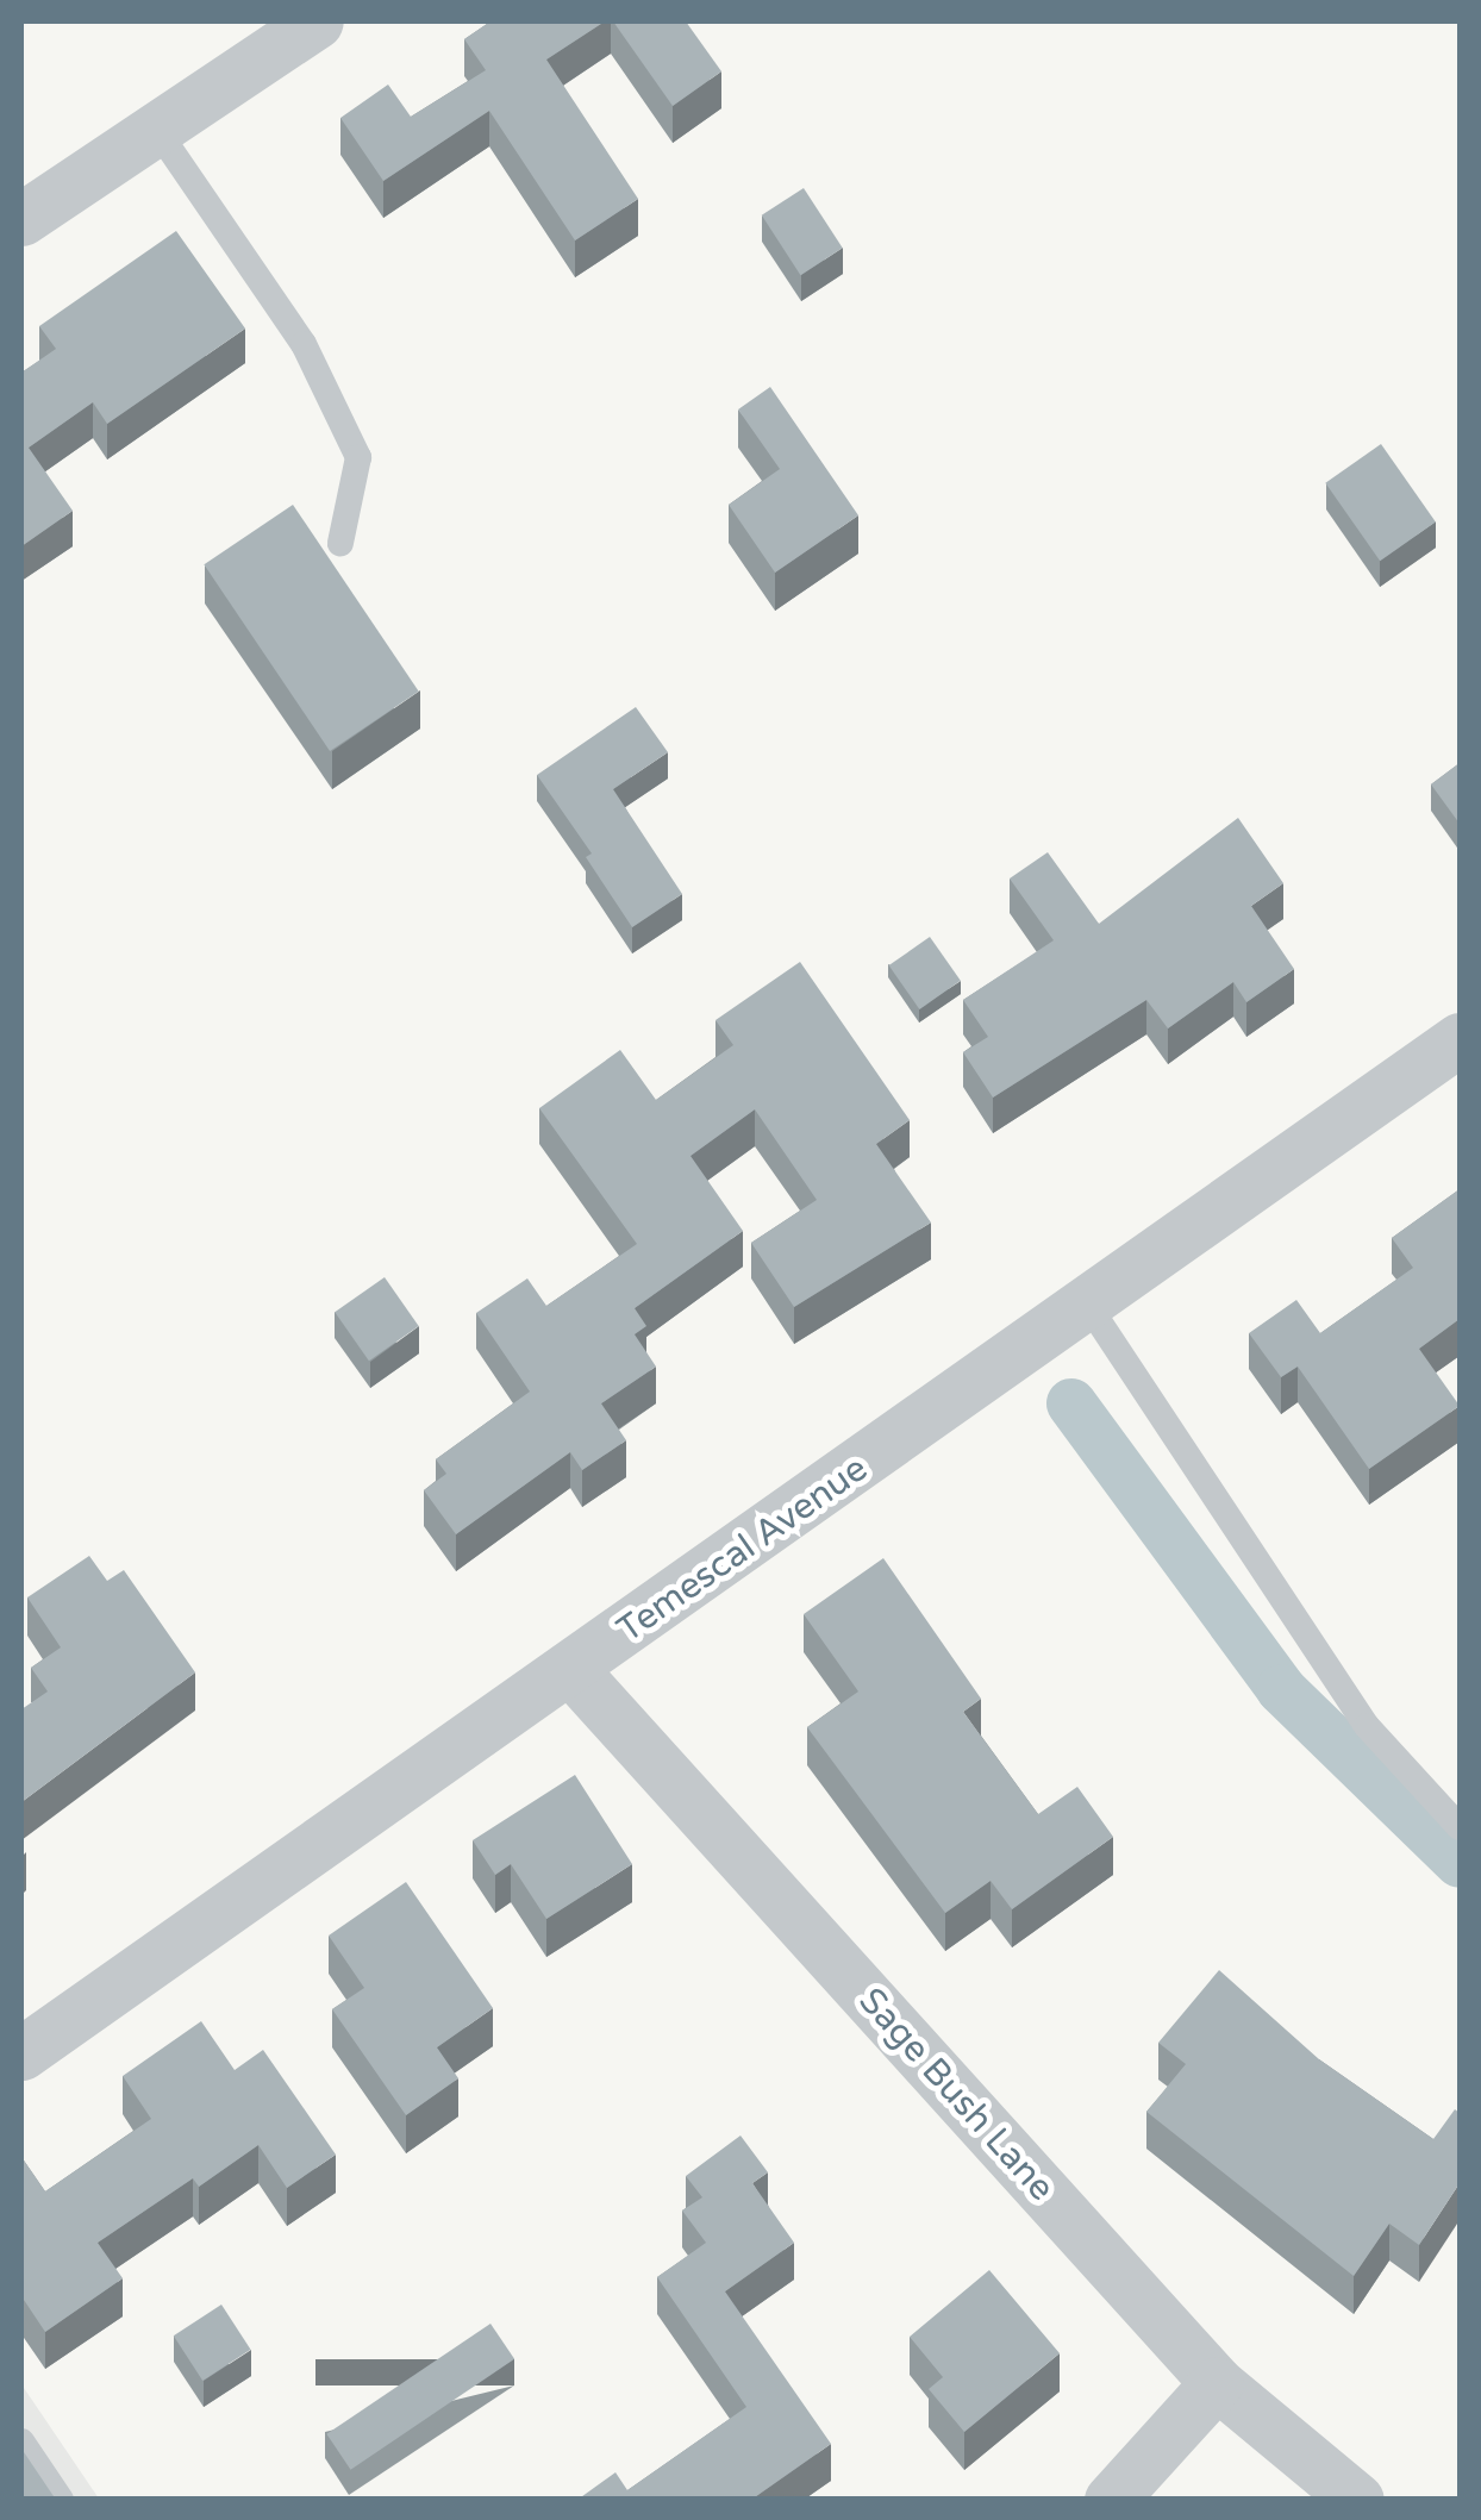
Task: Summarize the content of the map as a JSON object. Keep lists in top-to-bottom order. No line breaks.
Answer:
{"streets":{"street":["Temescal Avenue","Sage Bush Lane"]},"crossings":[["Temescal Avenue","Sage Bush Lane"]]}
